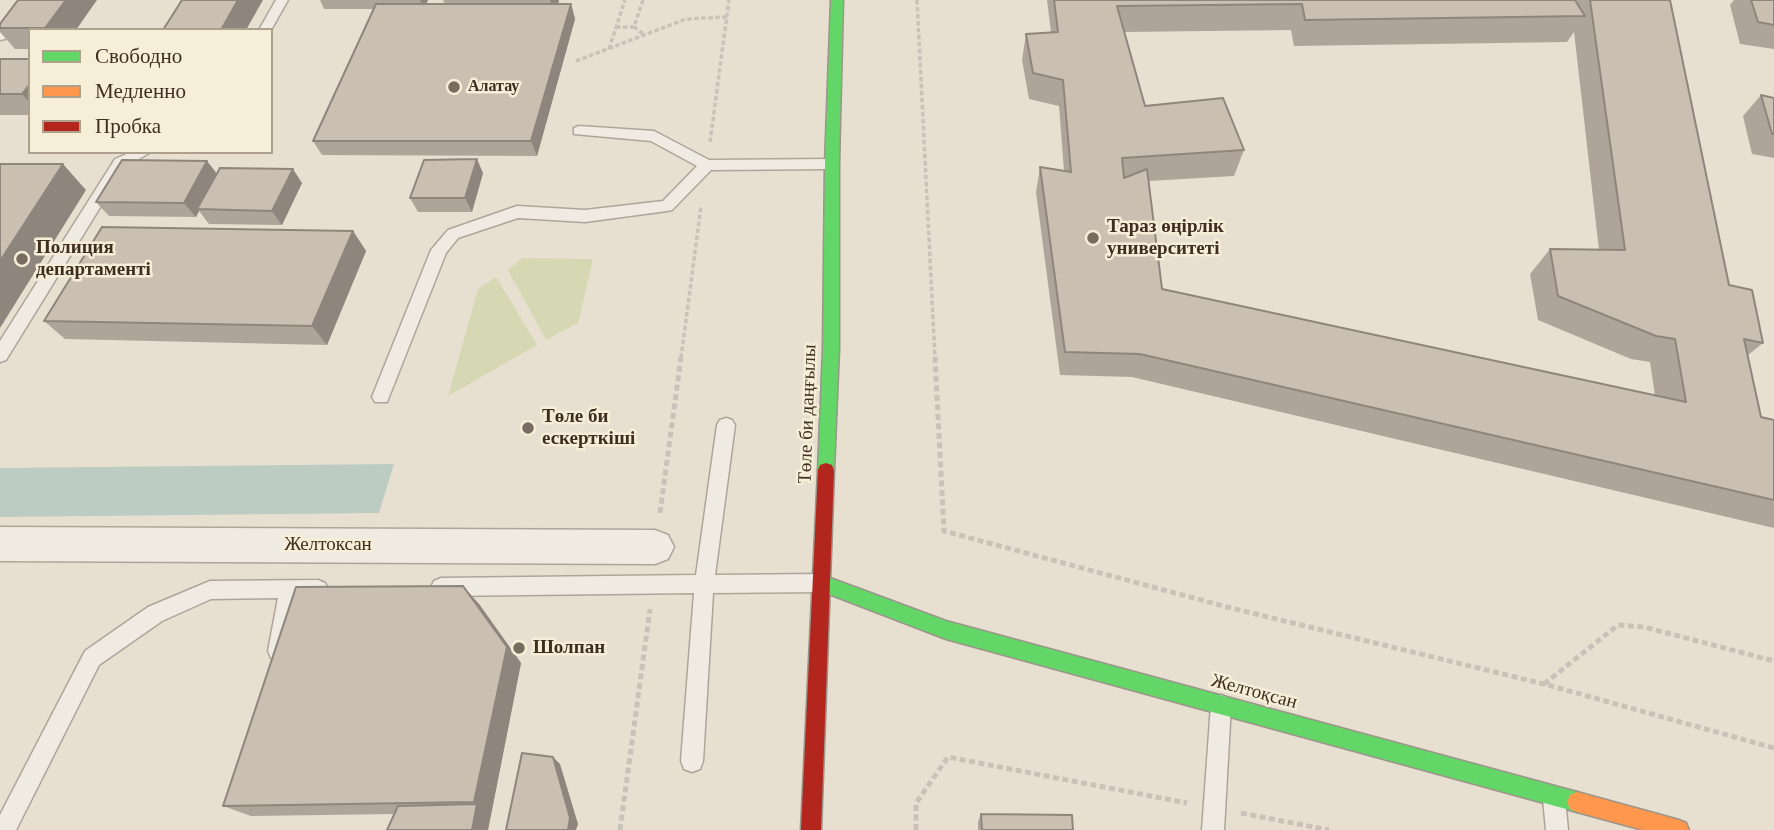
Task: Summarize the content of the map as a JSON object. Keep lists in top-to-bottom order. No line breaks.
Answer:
{"streets":{"main road":["Төле би даңғылы","Желтоқсан"],"street":["Желтоксан"]},"crossings":[["Төле би даңғылы","Желтоқсан"]],"places":["Алатау","Тараз өңірлік университеті","Полиция департаменті","Төле би ескерткіші","Шолпан"],"legend":["Свободно","Медленно","Пробка"]}
